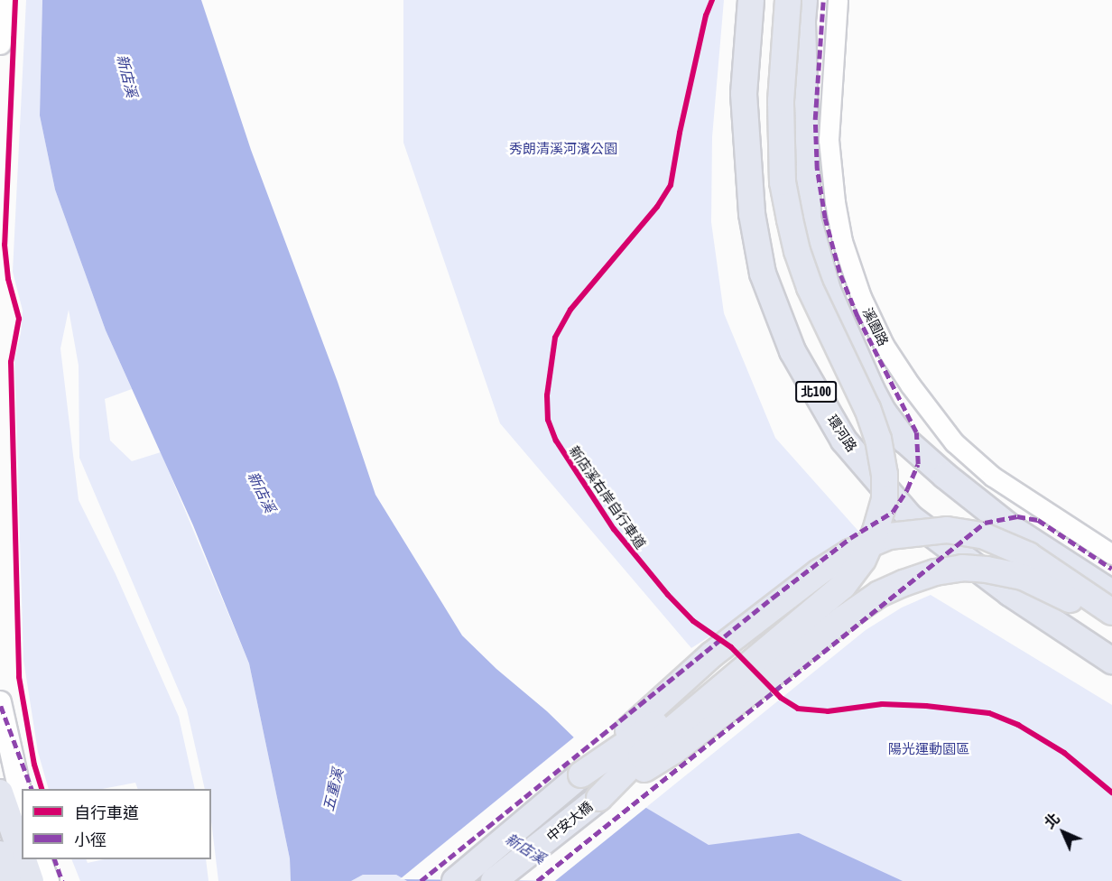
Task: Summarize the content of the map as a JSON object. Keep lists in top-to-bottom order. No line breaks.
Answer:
{"streets":{"highway":["北100","環河路","中安大橋"],"street":["溪園路"],"cycle path":["新店溪右岸自行車道"]},"water":["新店溪","五重溪"],"parks":["秀朗清溪河濱公園","陽光運動園區"],"legend":["自行車道","小徑"],"north":"top left"}
